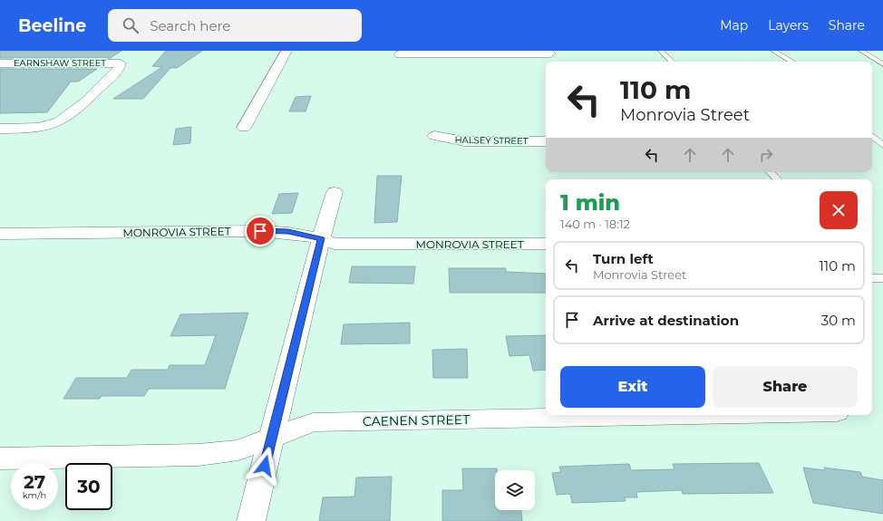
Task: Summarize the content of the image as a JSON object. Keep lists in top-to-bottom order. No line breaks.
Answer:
{"streets":{"street":["EARNSHAW STREET","HALSEY STREET","MONROVIA STREET","CAENEN STREET"]},"page":{"header":"Beeline","search":"Search here","nav":["Map","Layers","Share"],"turn":["110 m","Monrovia Street"],"heading":["1 min","140 m · 18:12"],"list":[{"name":"Turn left","note":"Monrovia Street","value":"110 m"},{"name":"Arrive at destination","value":"30 m"}],"buttons":["Exit","Share"],"speed":"27 km/h","limit":"30"}}
